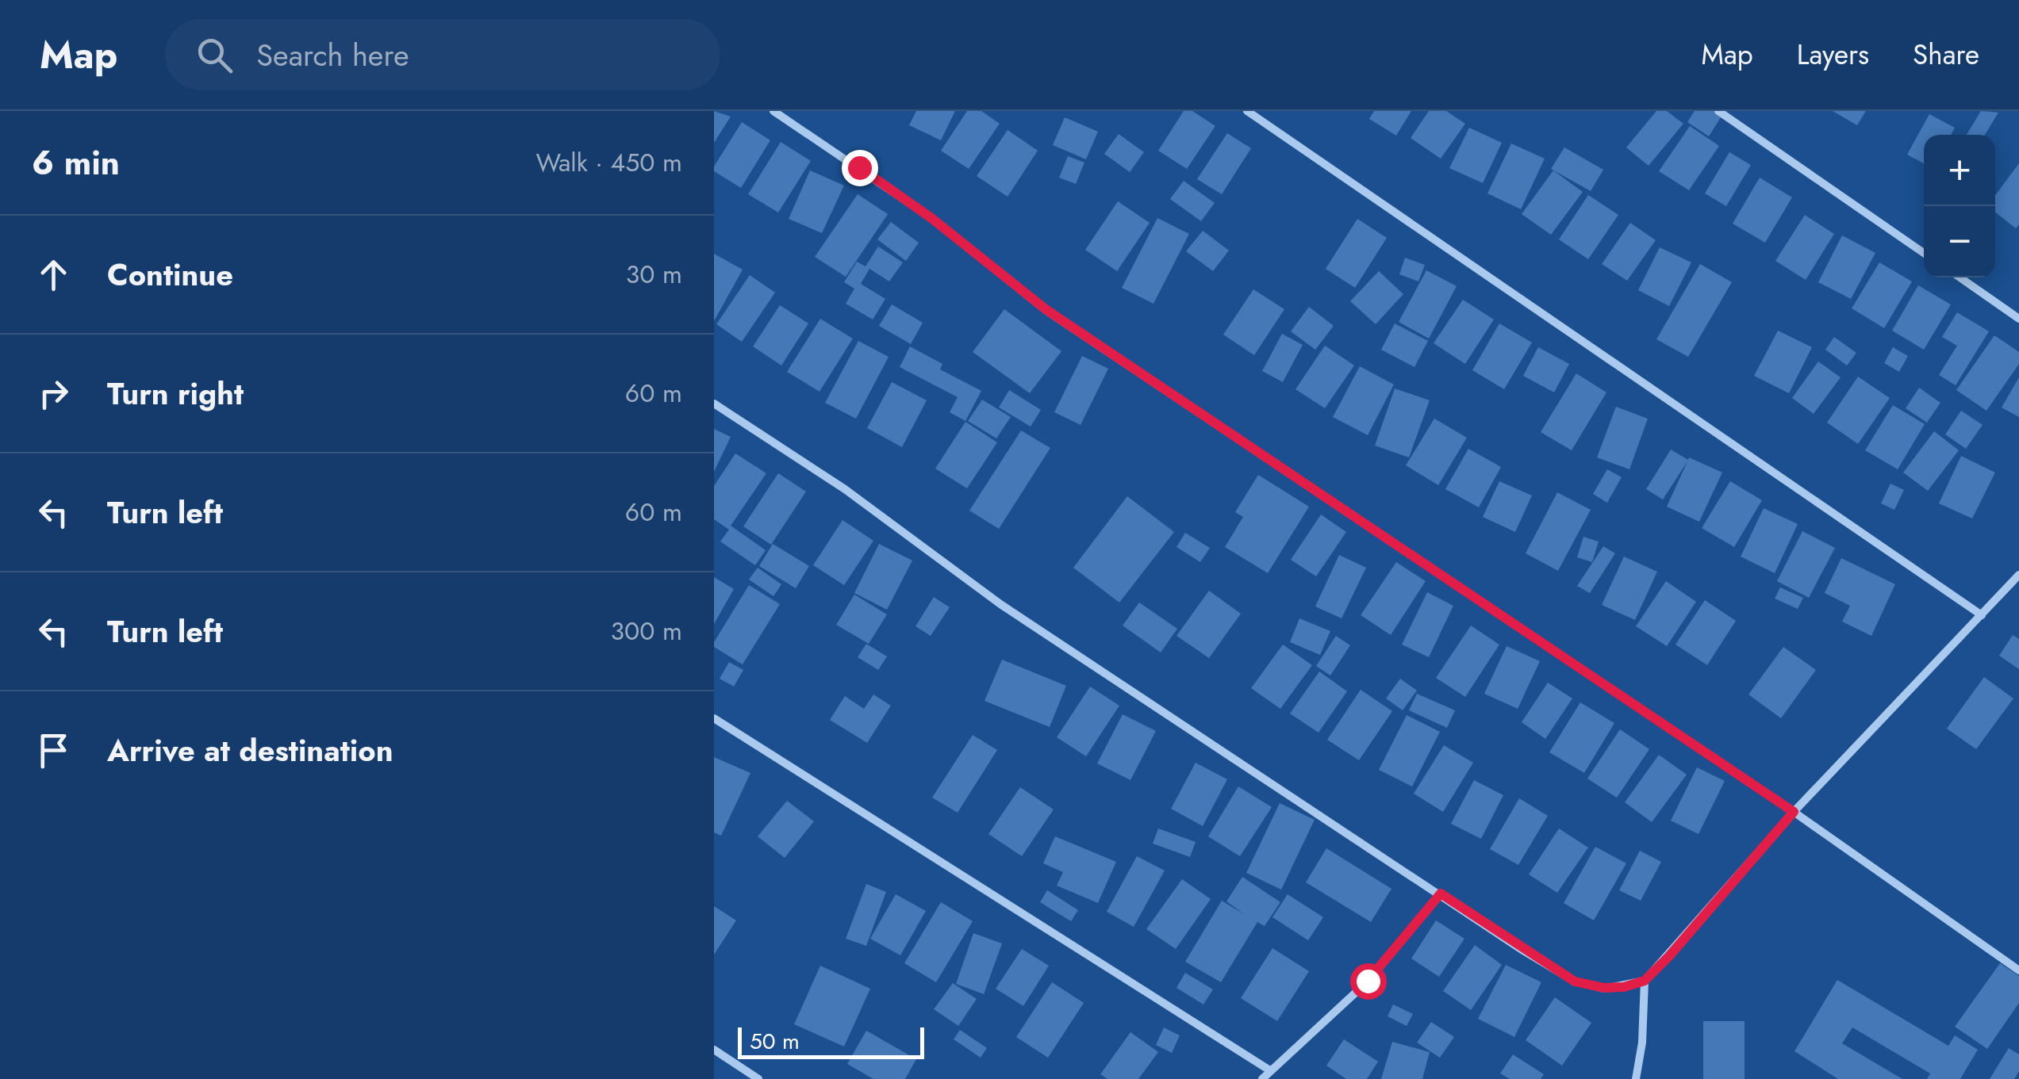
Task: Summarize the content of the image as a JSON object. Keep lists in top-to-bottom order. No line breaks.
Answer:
{"scale_bar":"50 m","page":{"header":"Map","search":"Search here","nav":["Map","Layers","Share"],"heading":["6 min","Walk · 450 m"],"map_buttons":["+","−"],"list":[["Continue","30 m"],["Turn right","60 m"],["Turn left","60 m"],["Turn left","300 m"],"Arrive at destination"],"scale":"50 m"}}
